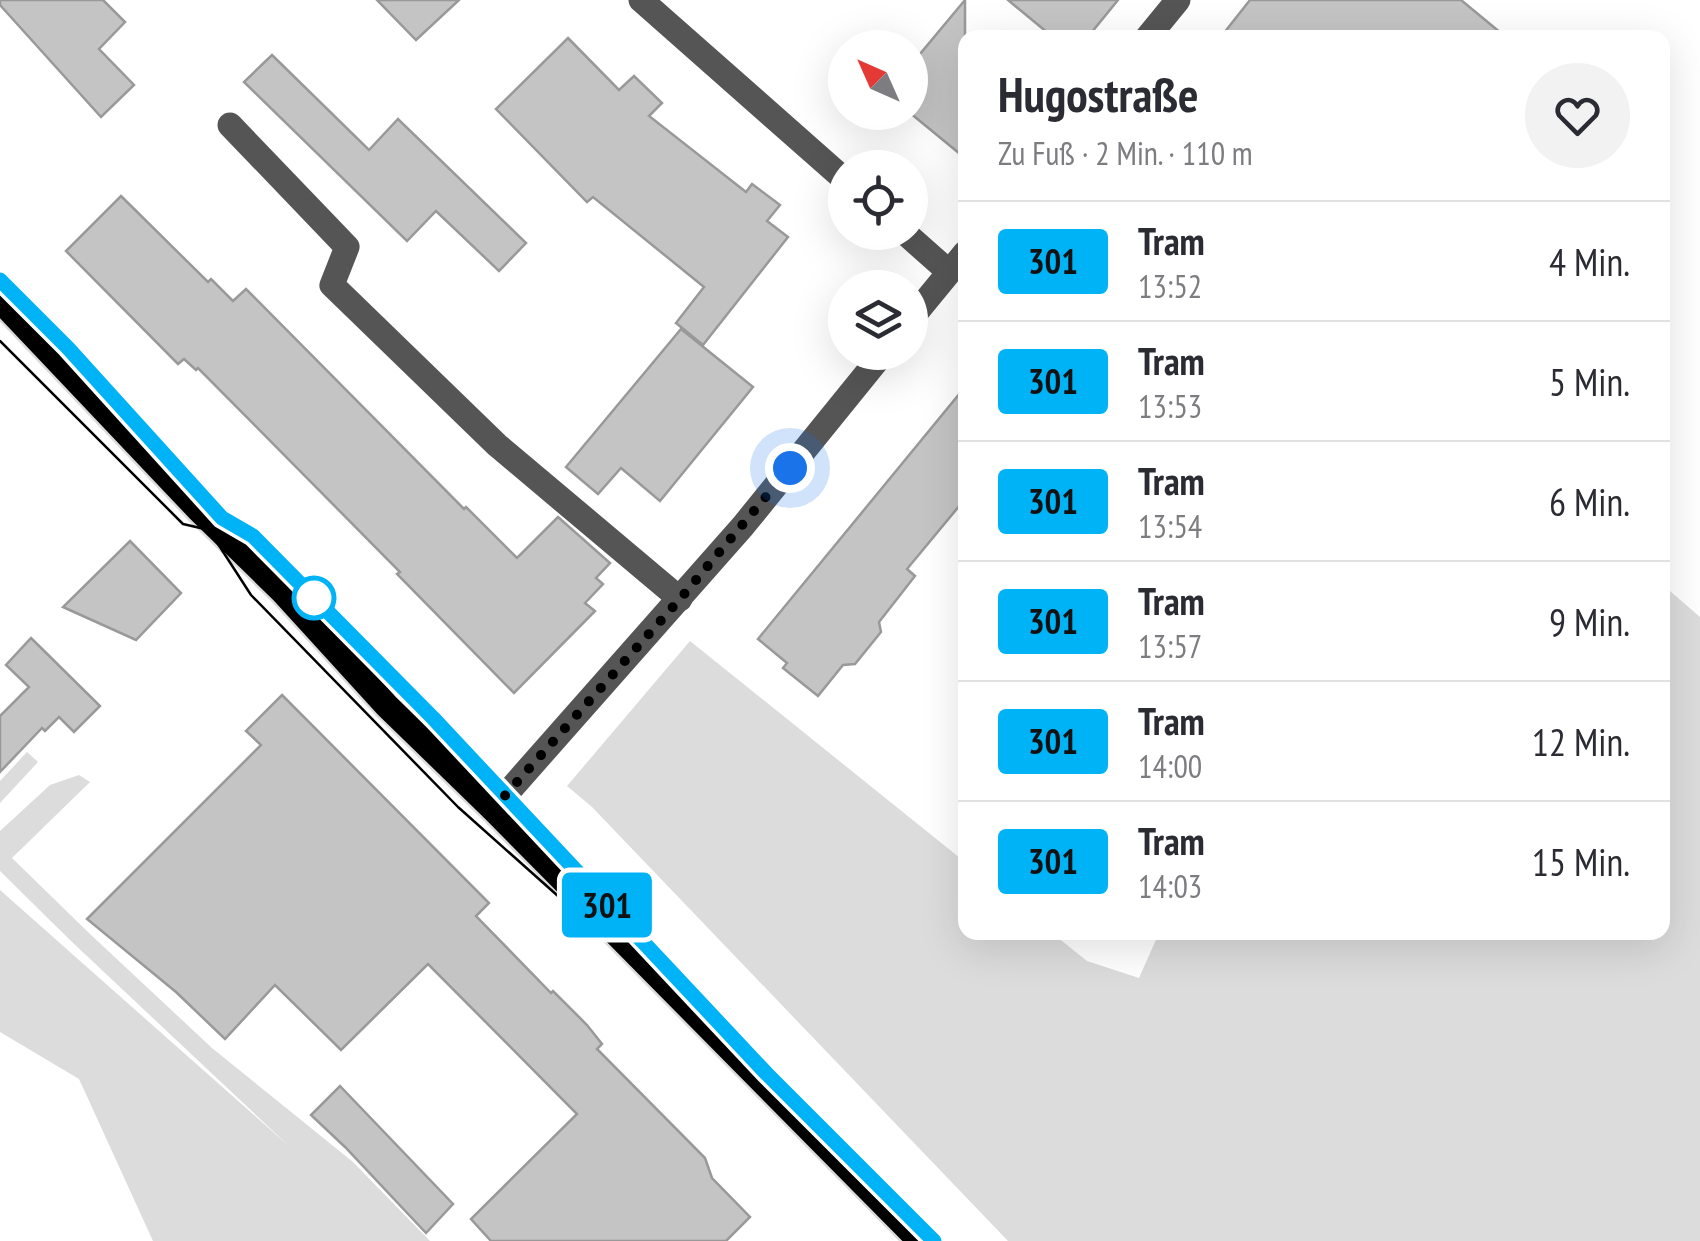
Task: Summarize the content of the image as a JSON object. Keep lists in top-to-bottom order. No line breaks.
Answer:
{"lines":["tram line 301"],"north":"top left","page":{"on_map":"301","heading":["Hugostraße","Zu Fuß · 2 Min. · 110 m"],"list":[{"mark":"301","name":"Tram","note":"13:52","value":"4 Min."},{"mark":"301","name":"Tram","note":"13:53","value":"5 Min."},{"mark":"301","name":"Tram","note":"13:54","value":"6 Min."},{"mark":"301","name":"Tram","note":"13:57","value":"9 Min."},{"mark":"301","name":"Tram","note":"14:00","value":"12 Min."},{"mark":"301","name":"Tram","note":"14:03","value":"15 Min."}]}}
